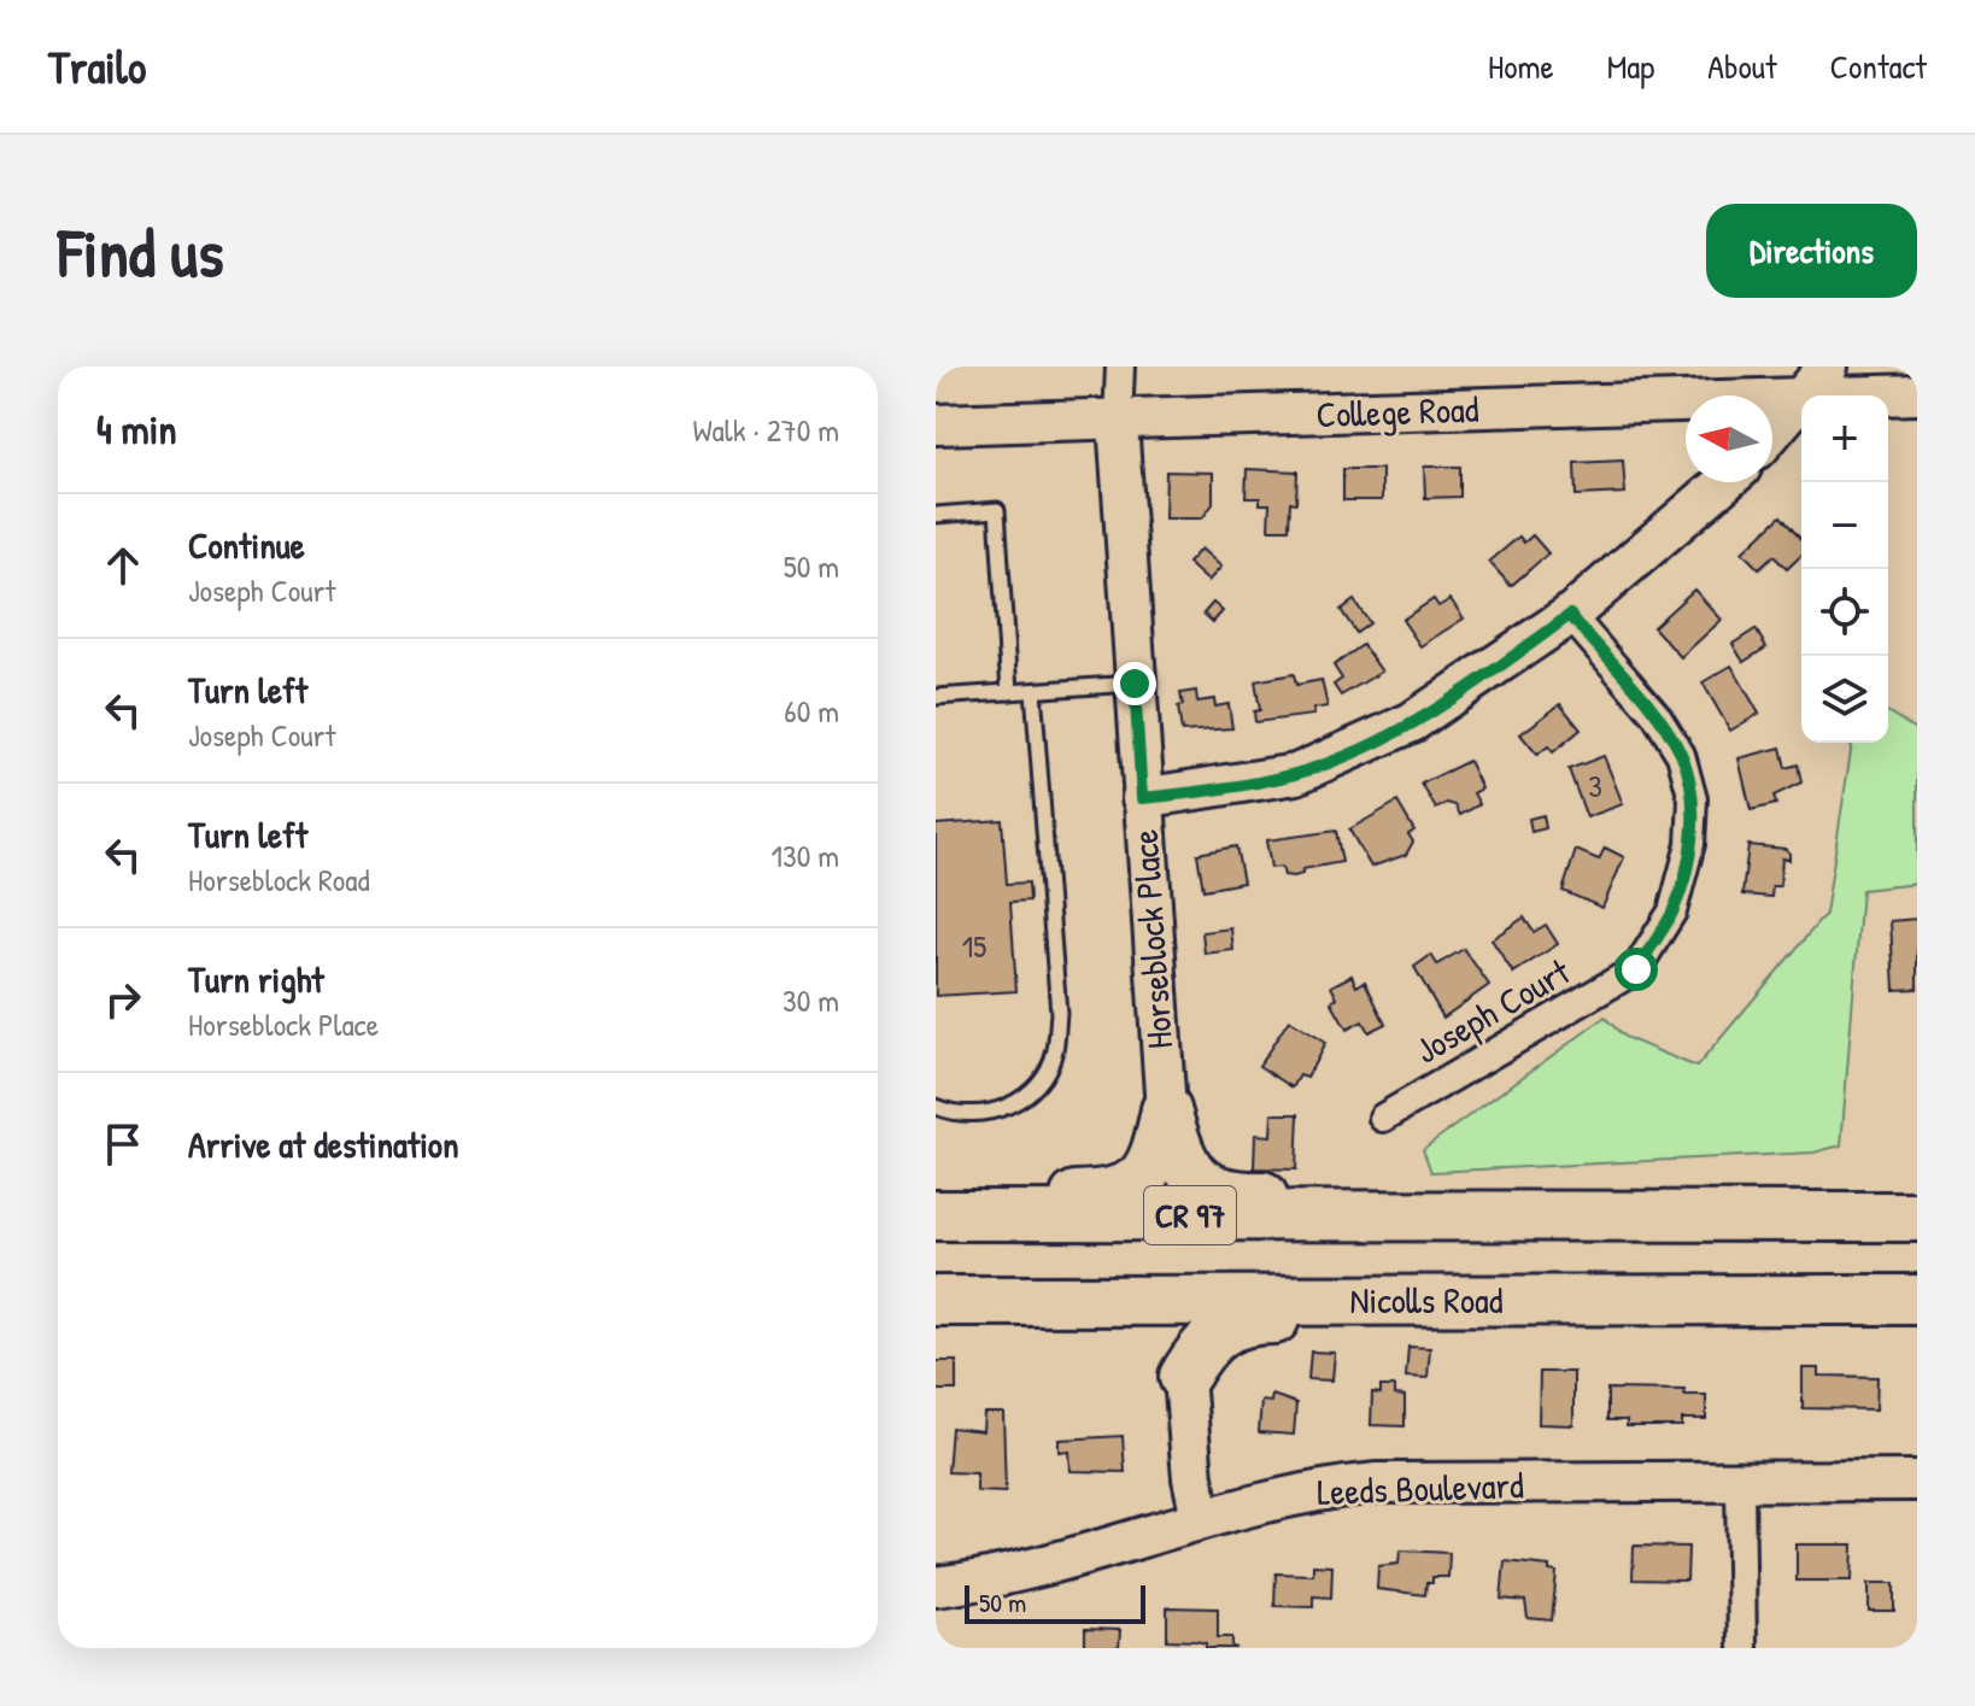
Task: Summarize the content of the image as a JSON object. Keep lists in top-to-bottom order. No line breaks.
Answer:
{"streets":{"highway":["CR 97","Nicolls Road"],"street":["College Road","Horseblock Place","Joseph Court","Leeds Boulevard"]},"crossings":[["College Road","Horseblock Place"]],"house_numbers":["3","15"],"scale_bar":"50 m","north":"left","page":{"header":"Trailo","nav":["Home","Map","About","Contact"],"buttons":"Directions","title":"Find us","heading":["4 min","Walk · 270 m"],"map_buttons":["+","−"],"list":[["Continue","Joseph Court","50 m"],["Turn left","Joseph Court","60 m"],["Turn left","Horseblock Road","130 m"],["Turn right","Horseblock Place","30 m"],"Arrive at destination"],"scale":"50 m"}}
